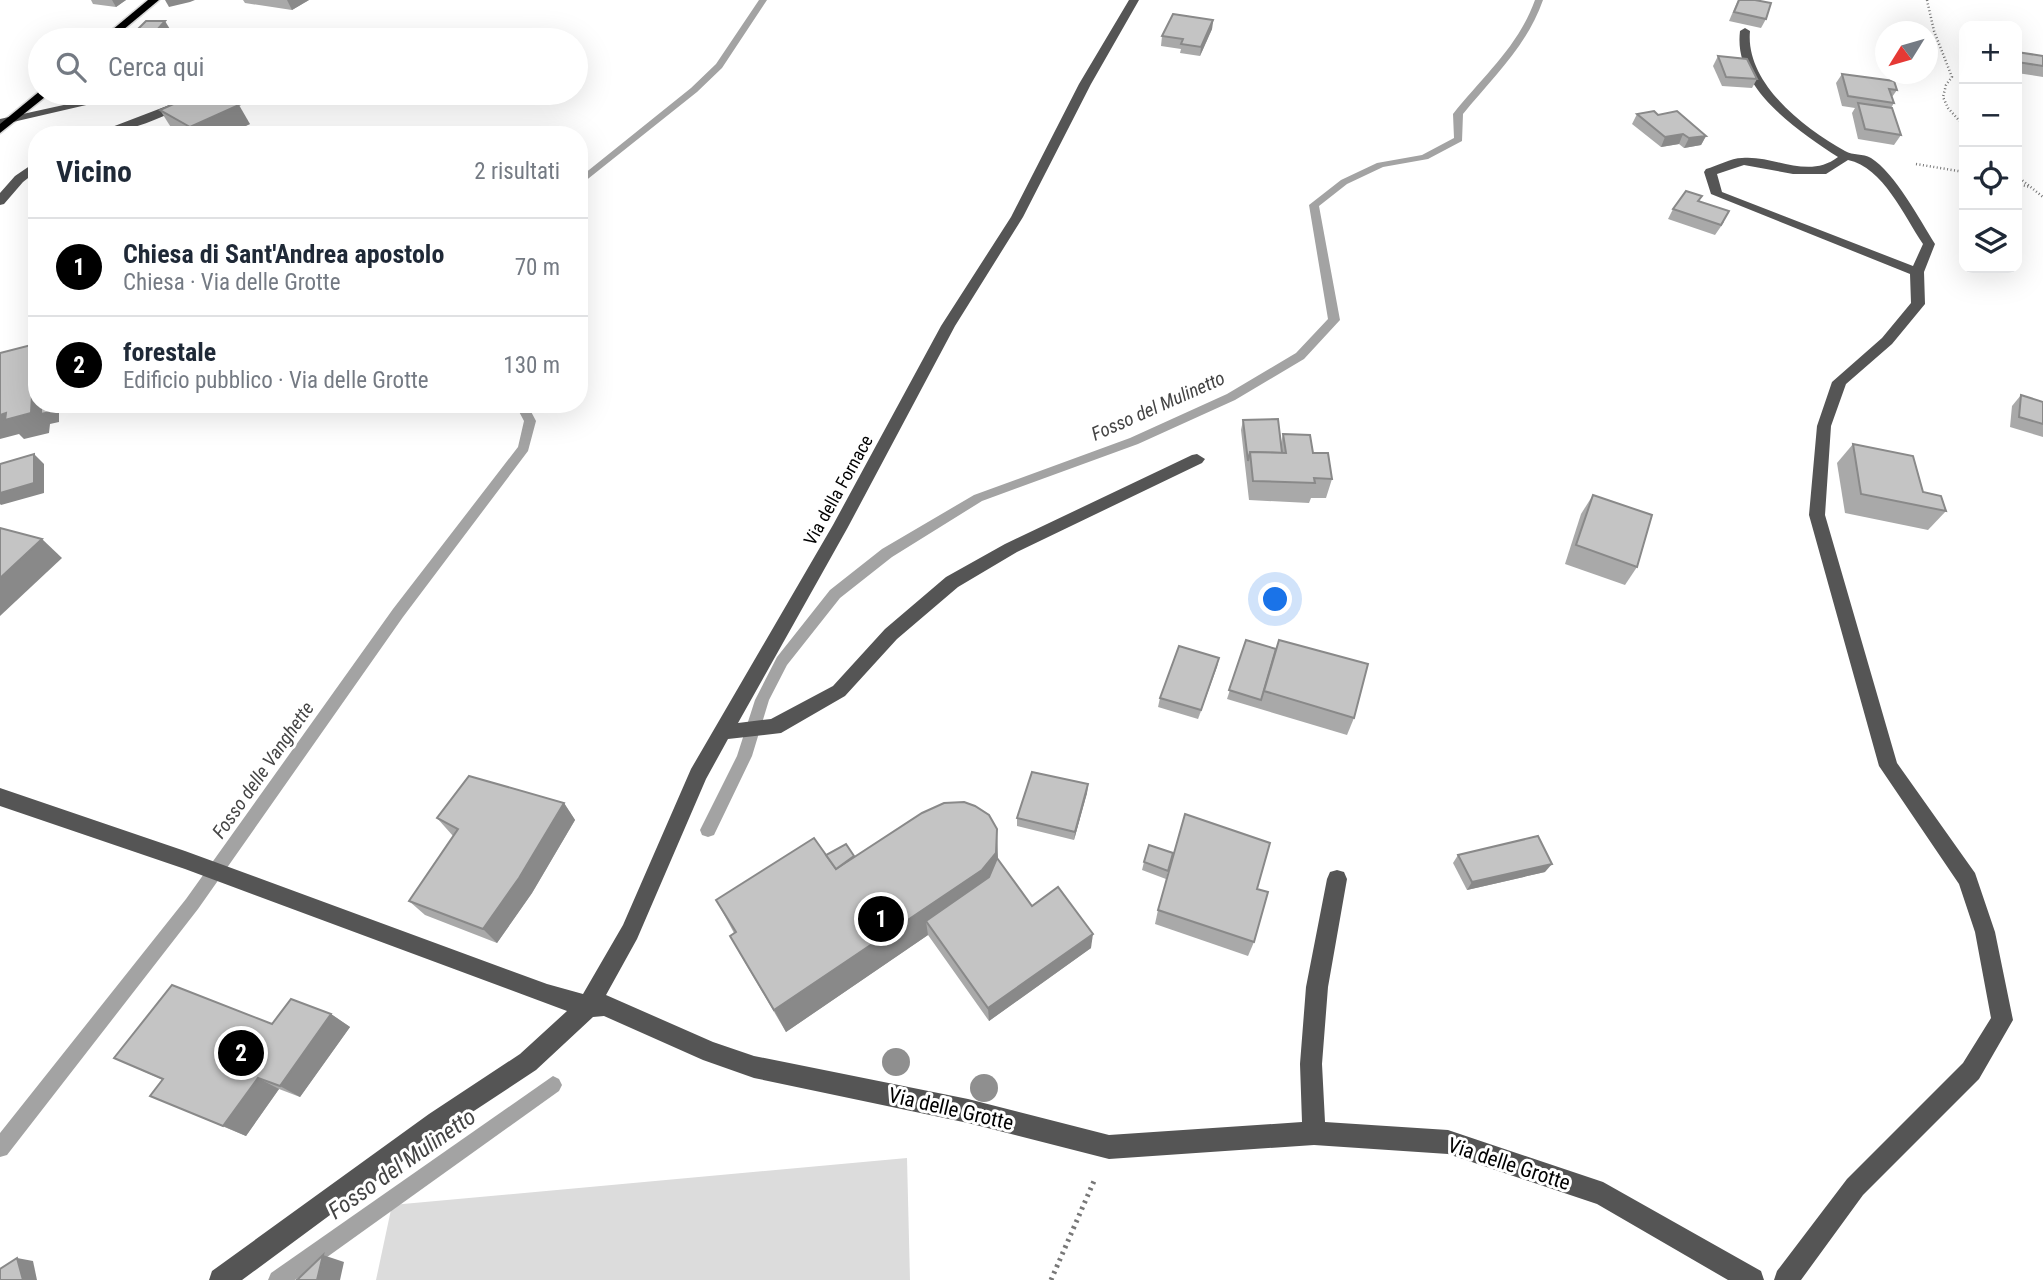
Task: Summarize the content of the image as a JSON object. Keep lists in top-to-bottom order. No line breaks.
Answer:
{"streets":{"street":["Via della Fornace","Via delle Grotte"]},"crossings":[["Via della Fornace","Via delle Grotte"]],"water":["Fosso del Mulinetto","Fosso delle Vanghette"],"north":"bottom left","page":{"map_buttons":["+","−"],"search":"Cerca qui","heading":["Vicino","2 risultati"],"list":[{"mark":"1","name":"Chiesa di Sant'Andrea apostolo","note":"Chiesa · Via delle Grotte","value":"70 m"},{"mark":"2","name":"forestale","note":"Edificio pubblico · Via delle Grotte","value":"130 m"}],"pins":["1","2"]}}
